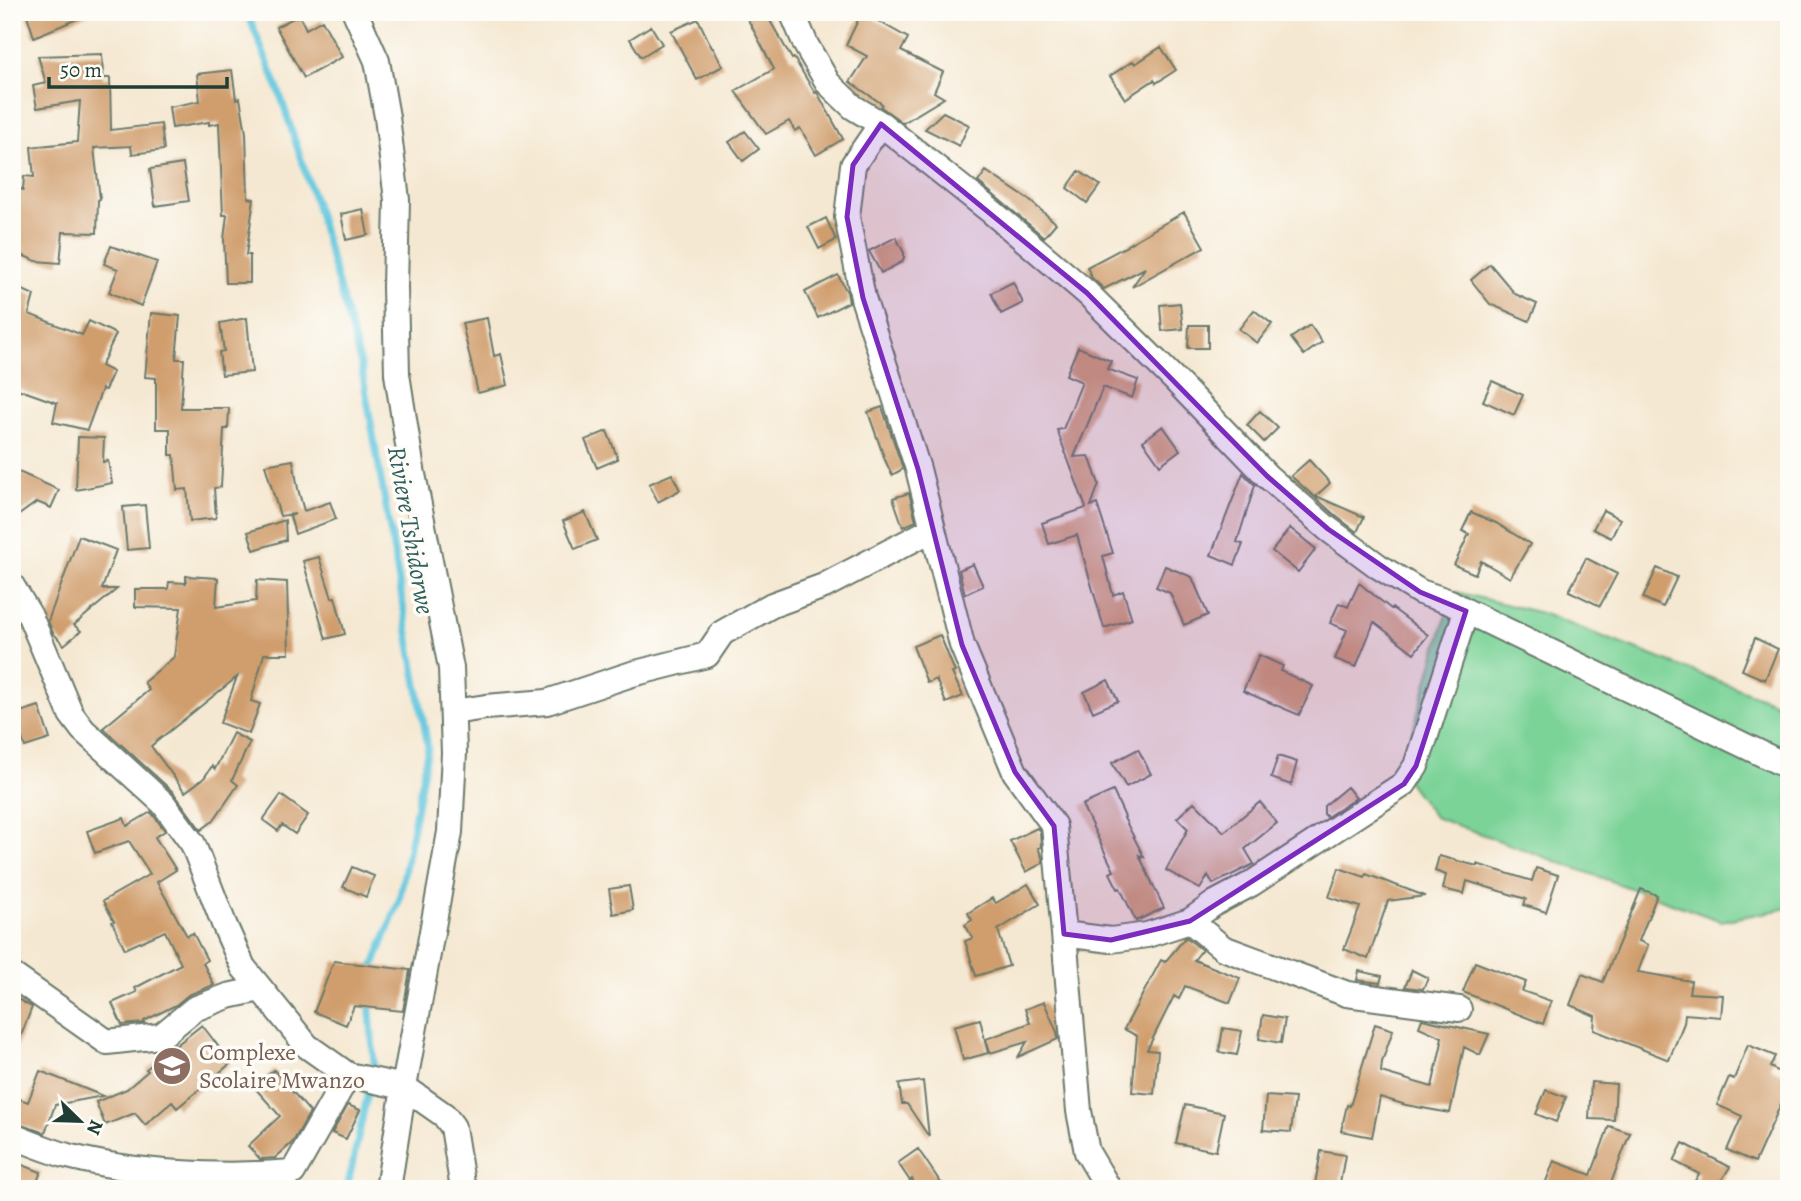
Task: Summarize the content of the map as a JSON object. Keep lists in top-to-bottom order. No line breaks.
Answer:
{"water":["Riviere Tshidorwe"],"places":{"school or university":["Complexe Scolaire Mwanzo"]},"scale_bar":"50 m","north":"bottom right"}
